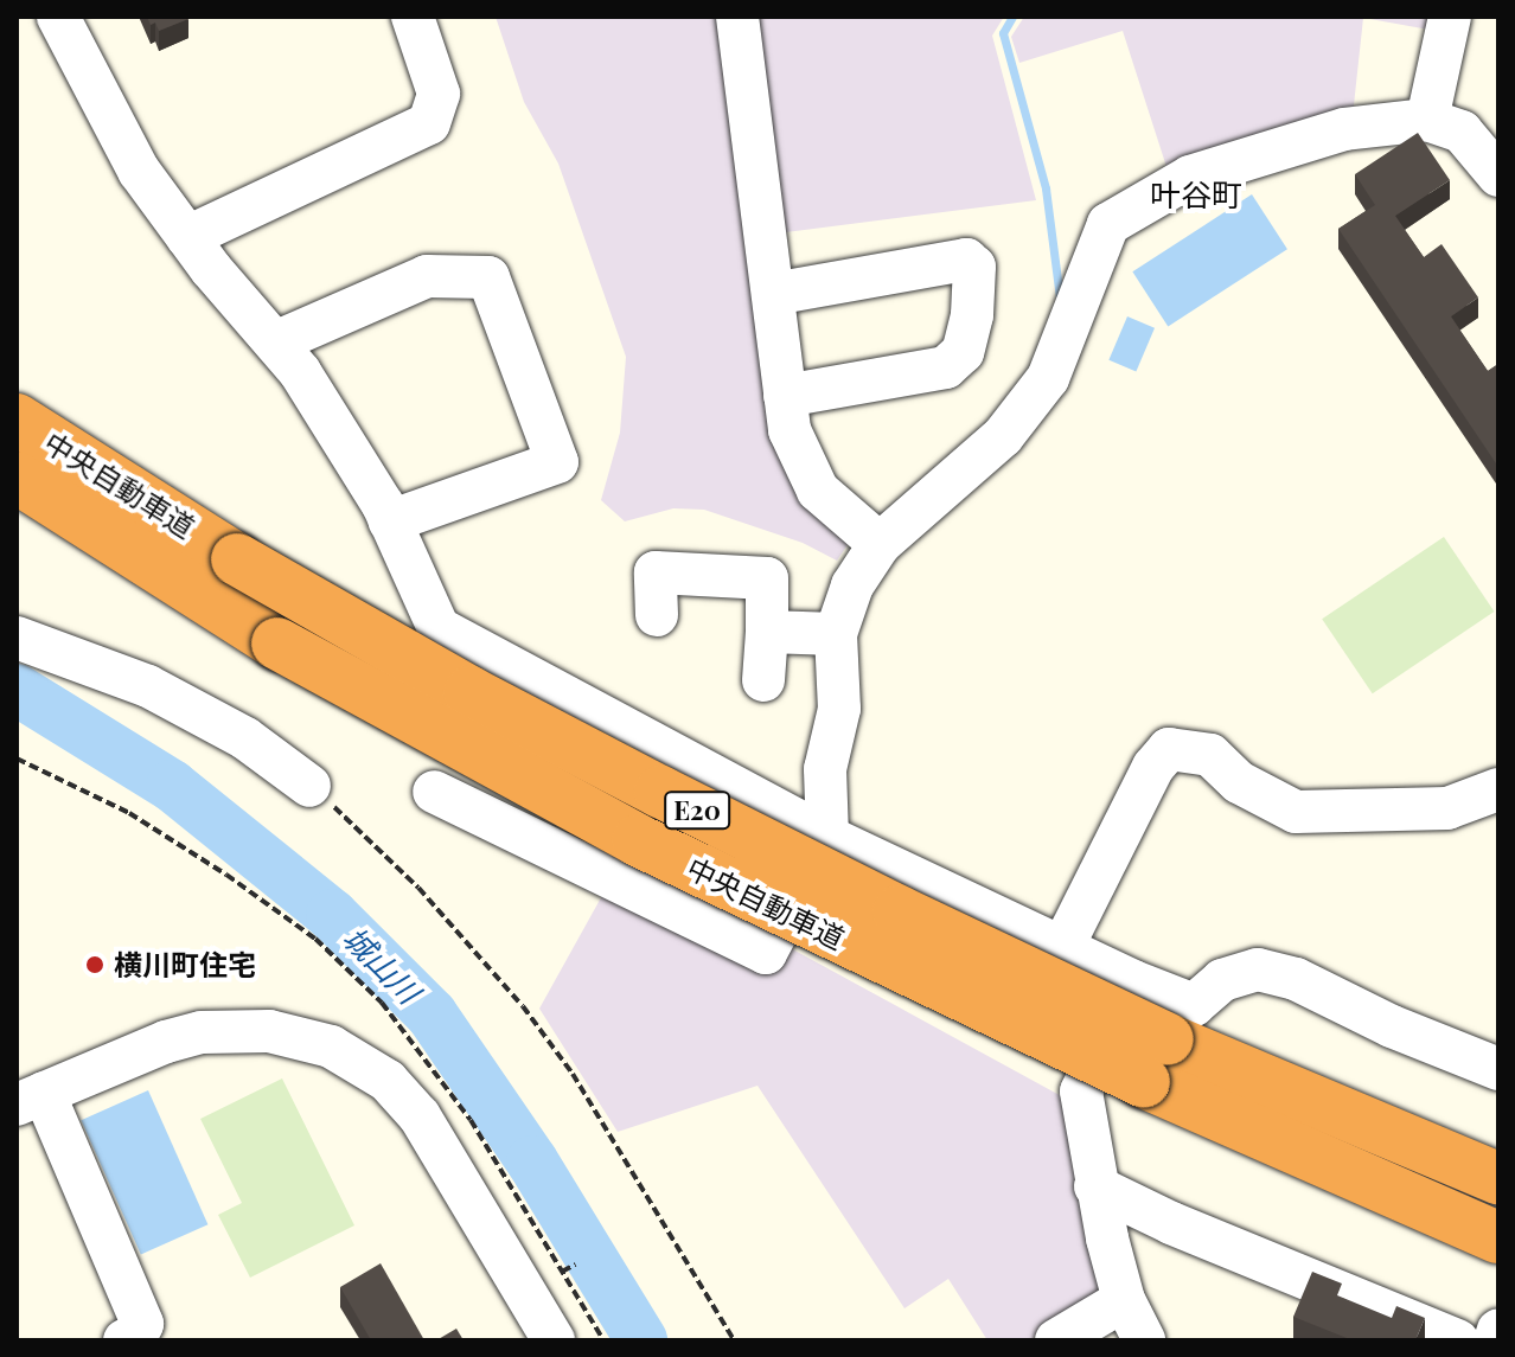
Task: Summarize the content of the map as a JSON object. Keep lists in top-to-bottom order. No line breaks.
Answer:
{"streets":{"highway":["中央自動車道","E20"]},"districts":["叶谷町"],"water":["城山川"],"places":["横川町住宅"]}
